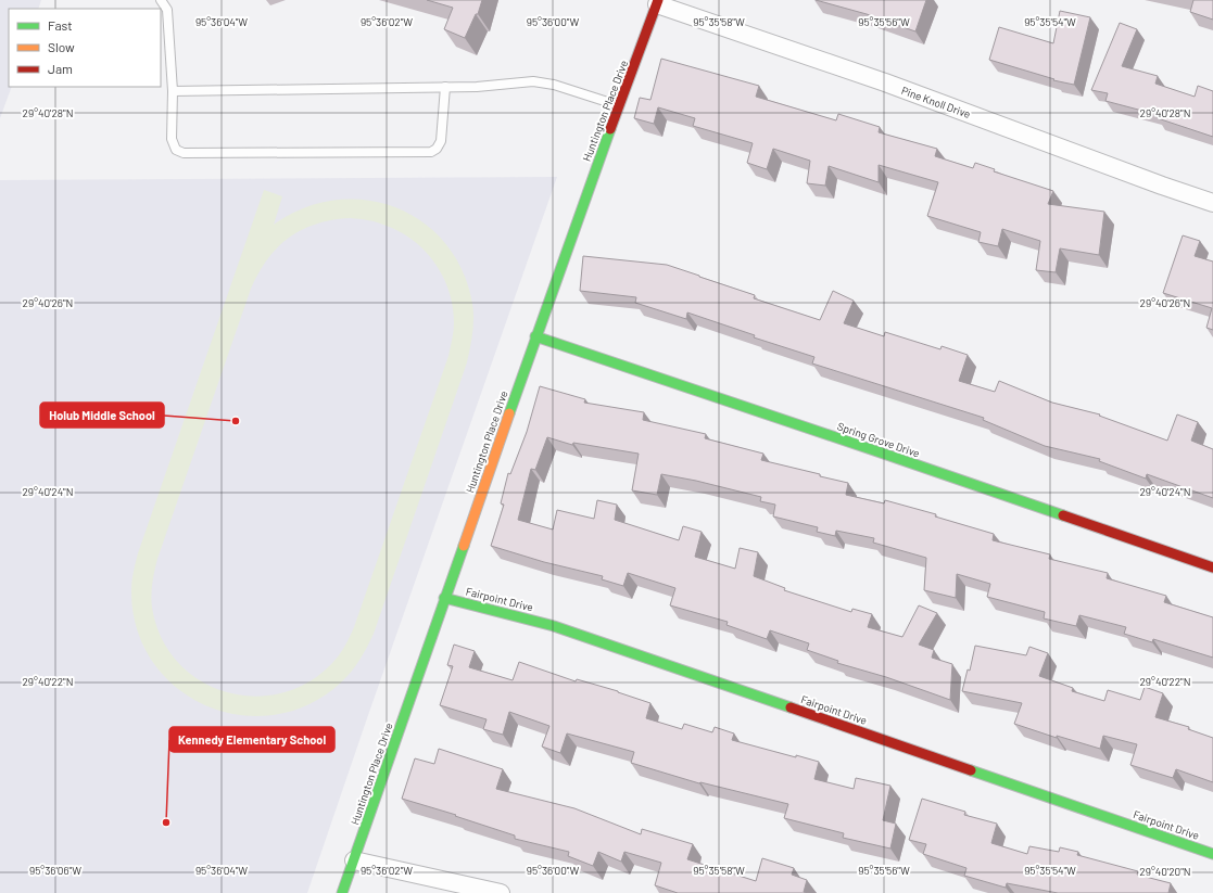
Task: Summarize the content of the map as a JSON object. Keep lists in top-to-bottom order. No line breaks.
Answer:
{"streets":{"street":["Pine Knoll Drive","Huntington Place Drive","Spring Grove Drive","Fairpoint Drive"]},"crossings":[["Pine Knoll Drive","Huntington Place Drive"],["Huntington Place Drive","Spring Grove Drive"],["Huntington Place Drive","Fairpoint Drive"]],"places":["Holub Middle School","Kennedy Elementary School"],"legend":["Fast","Slow","Jam"],"coordinates":["95°36'04\"W","95°36'02\"W","95°36'00\"W","95°35'58\"W","95°35'56\"W","95°35'54\"W","29°40'28\"N","29°40'26\"N","29°40'24\"N","29°40'22\"N","95°36'06\"W","29°40'20\"N"]}
